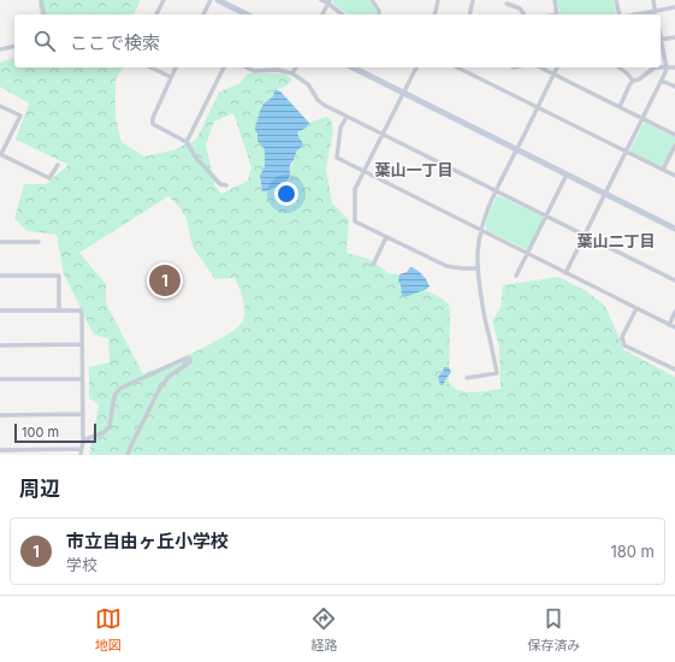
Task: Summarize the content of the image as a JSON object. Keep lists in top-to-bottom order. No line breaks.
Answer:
{"districts":["葉山一丁目","葉山二丁目"],"scale_bar":"100 m","page":{"search":"ここで検索","pins":"1","scale":"100 m","heading":"周辺","list":[{"mark":"1","name":"市立自由ヶ丘小学校","note":"学校","value":"180 m"}],"nav":["地図","経路","保存済み"]}}
